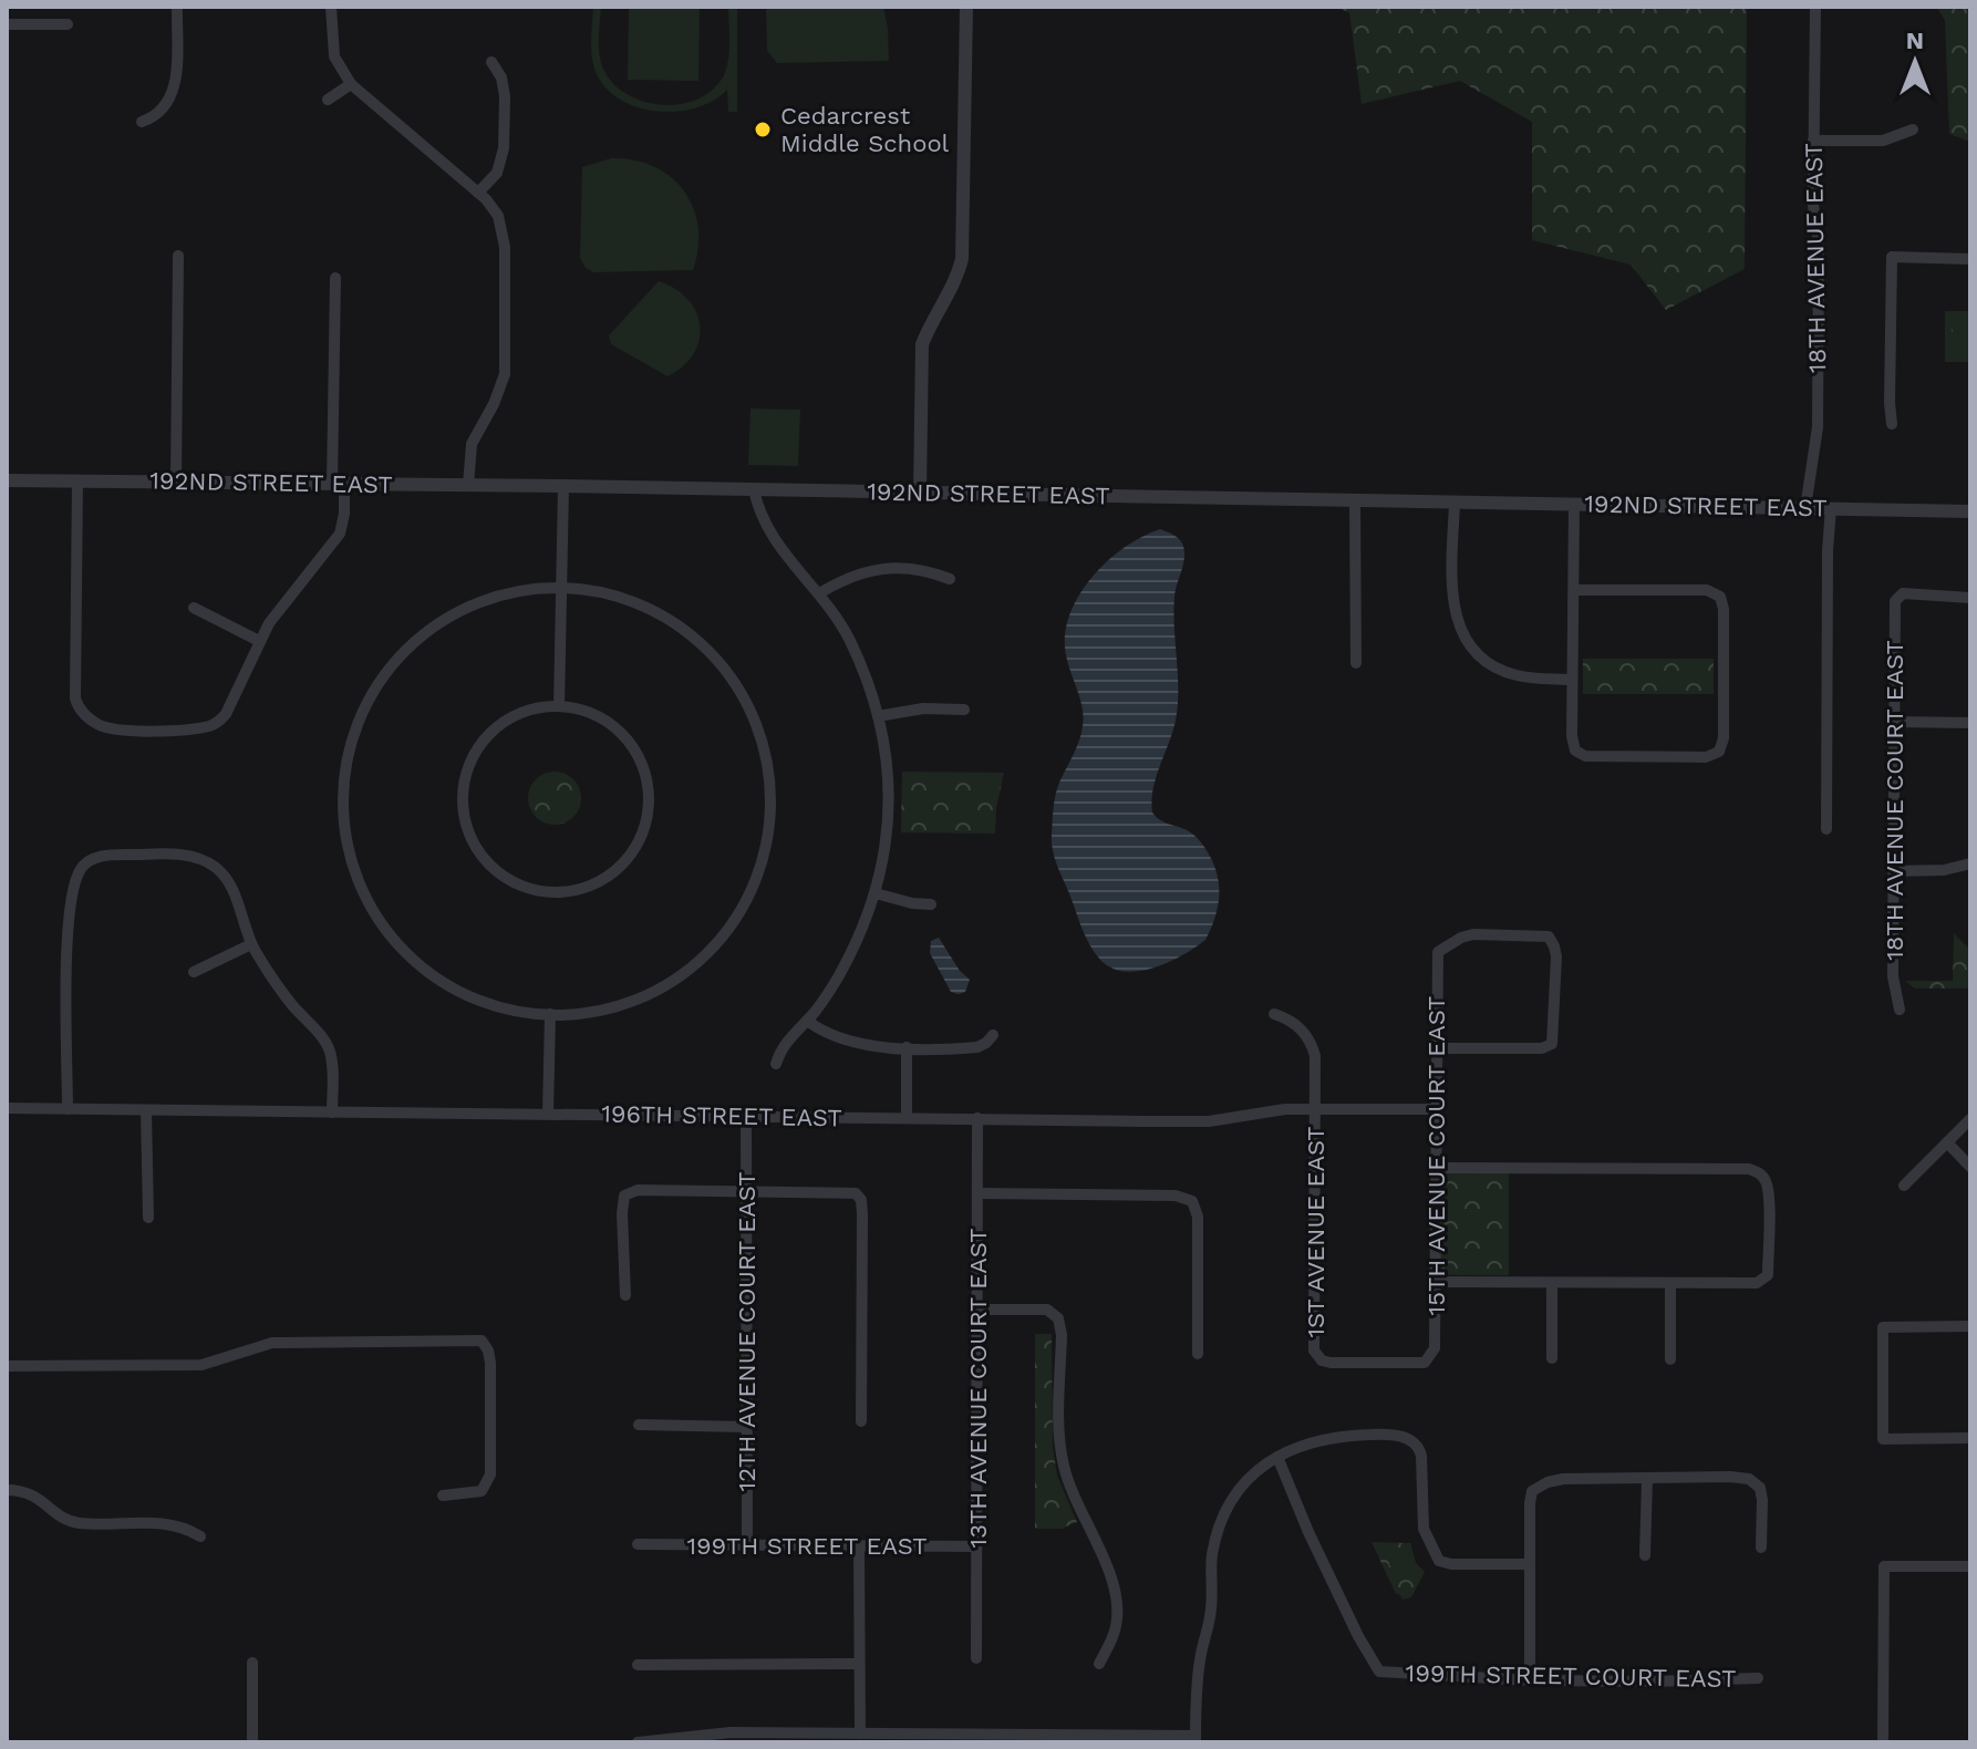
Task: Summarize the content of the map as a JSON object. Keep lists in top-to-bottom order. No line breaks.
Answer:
{"streets":{"street":["18TH AVENUE EAST","192ND STREET EAST","18TH AVENUE COURT EAST","196TH STREET EAST","15TH AVENUE COURT EAST","1ST AVENUE EAST","12TH AVENUE COURT EAST","13TH AVENUE COURT EAST","199TH STREET EAST","199TH STREET COURT EAST"]},"crossings":[["18TH AVENUE EAST","192ND STREET EAST"],["196TH STREET EAST","15TH AVENUE COURT EAST"],["196TH STREET EAST","1ST AVENUE EAST"],["196TH STREET EAST","12TH AVENUE COURT EAST"],["196TH STREET EAST","13TH AVENUE COURT EAST"],["15TH AVENUE COURT EAST","1ST AVENUE EAST"],["12TH AVENUE COURT EAST","199TH STREET EAST"],["13TH AVENUE COURT EAST","199TH STREET EAST"]],"places":["Cedarcrest Middle School"],"north":"top"}
